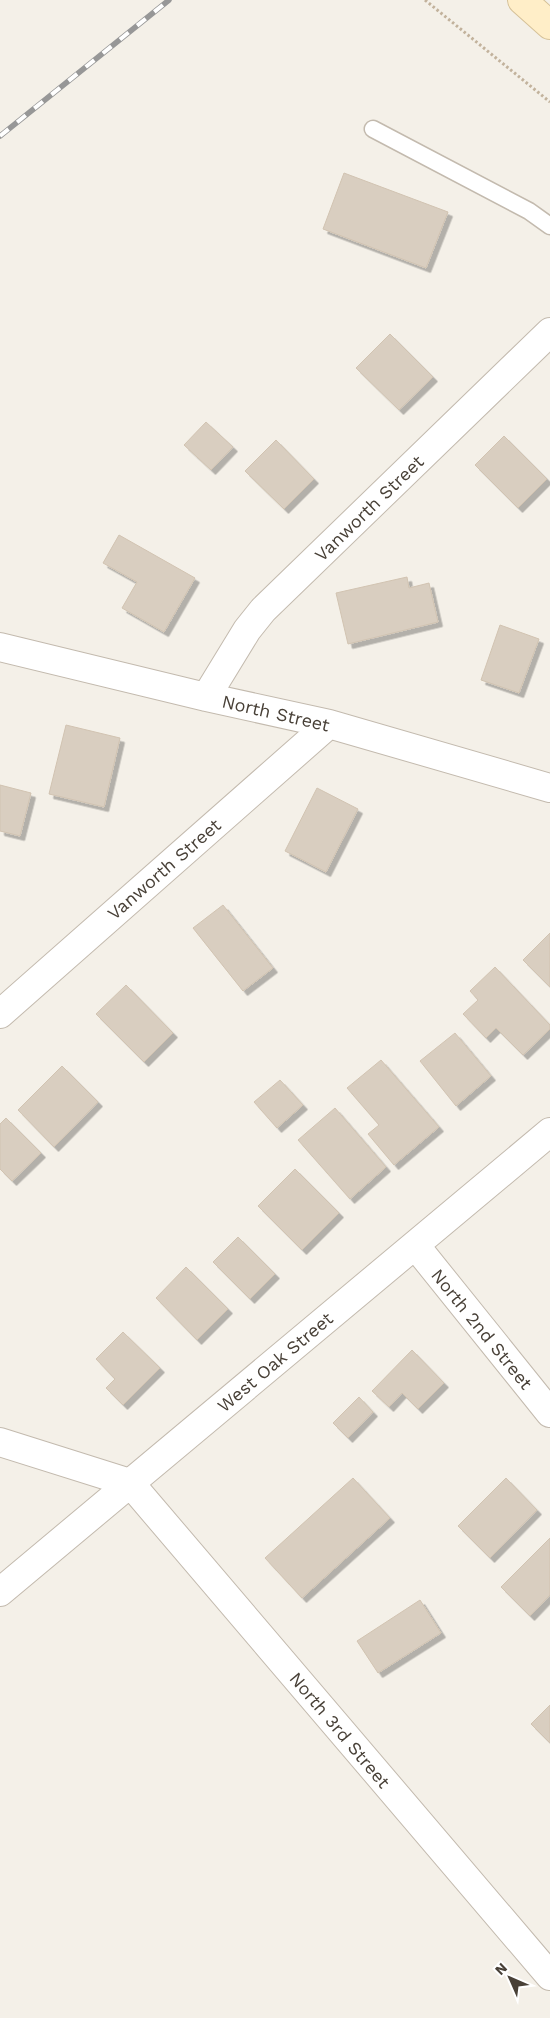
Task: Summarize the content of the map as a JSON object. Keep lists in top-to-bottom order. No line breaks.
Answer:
{"streets":{"street":["Vanworth Street","North Street","North 2nd Street","West Oak Street","North 3rd Street"]},"crossings":[["Vanworth Street","North Street"],["North 2nd Street","West Oak Street"],["West Oak Street","North 3rd Street"]],"north":"top left"}
